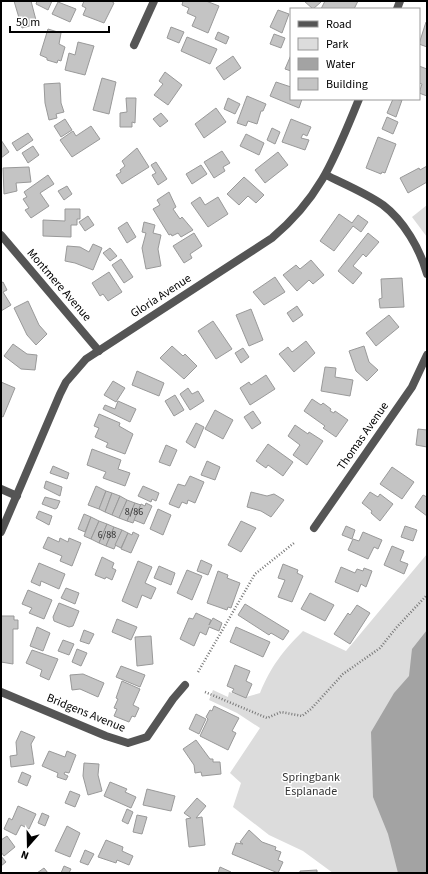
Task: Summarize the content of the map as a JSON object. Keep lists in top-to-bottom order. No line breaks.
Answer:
{"streets":{"street":["Montmere Avenue","Gloria Avenue","Thomas Avenue","Bridgens Avenue"]},"crossings":[["Montmere Avenue","Gloria Avenue"]],"parks":["Springbank Esplanade"],"house_numbers":["8/86","6/88"],"legend":["Road","Park","Water","Building"],"scale_bar":"50 m","north":"bottom"}
